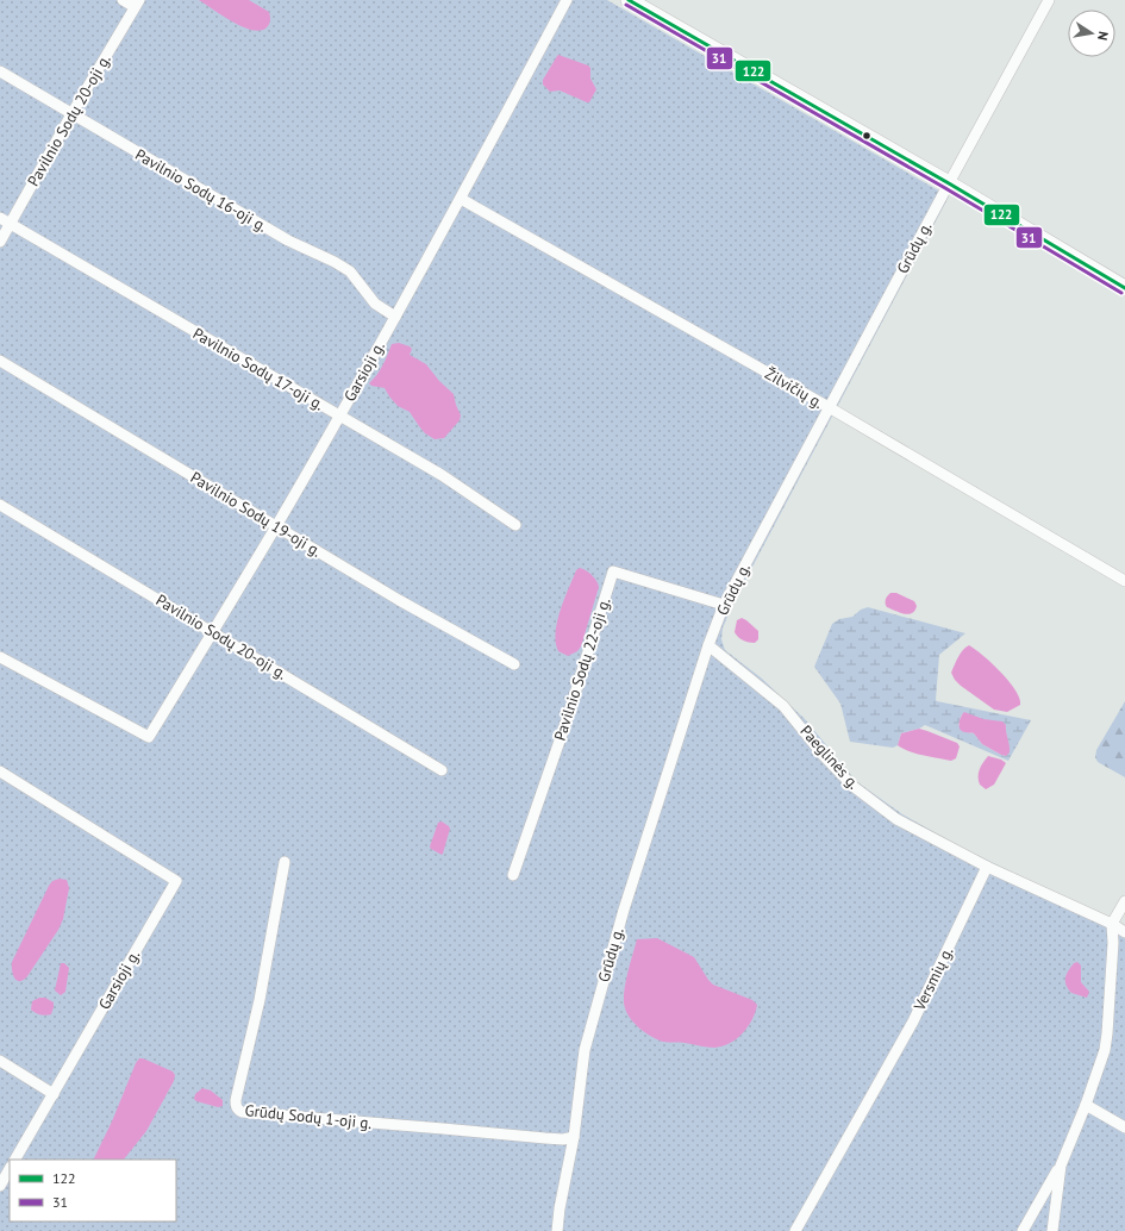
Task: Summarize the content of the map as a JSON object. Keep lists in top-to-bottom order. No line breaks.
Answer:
{"streets":{"street":["Pavilnio Sodų 20-oji g.","Pavilnio Sodų 16-oji g.","Grūdų g.","Pavilnio Sodų 17-oji g.","Garsioji g.","Žilvičių g.","Pavilnio Sodų 19-oji g.","Pavilnio Sodų 22-oji g.","Paeglinės g.","Versmių g.","Grūdų Sodų 1-oji g."]},"crossings":[["Pavilnio Sodų 20-oji g.","Pavilnio Sodų 16-oji g."],["Pavilnio Sodų 20-oji g.","Pavilnio Sodų 17-oji g."],["Pavilnio Sodų 20-oji g.","Garsioji g."],["Pavilnio Sodų 16-oji g.","Garsioji g."],["Grūdų g.","Žilvičių g."],["Grūdų g.","Pavilnio Sodų 22-oji g."],["Grūdų g.","Paeglinės g."],["Grūdų g.","Grūdų Sodų 1-oji g."],["Pavilnio Sodų 17-oji g.","Garsioji g."],["Garsioji g.","Žilvičių g."],["Garsioji g.","Pavilnio Sodų 19-oji g."],["Paeglinės g.","Versmių g."]],"lines":["transit line 122","transit line 31"],"legend":["122","31"],"north":"right"}
